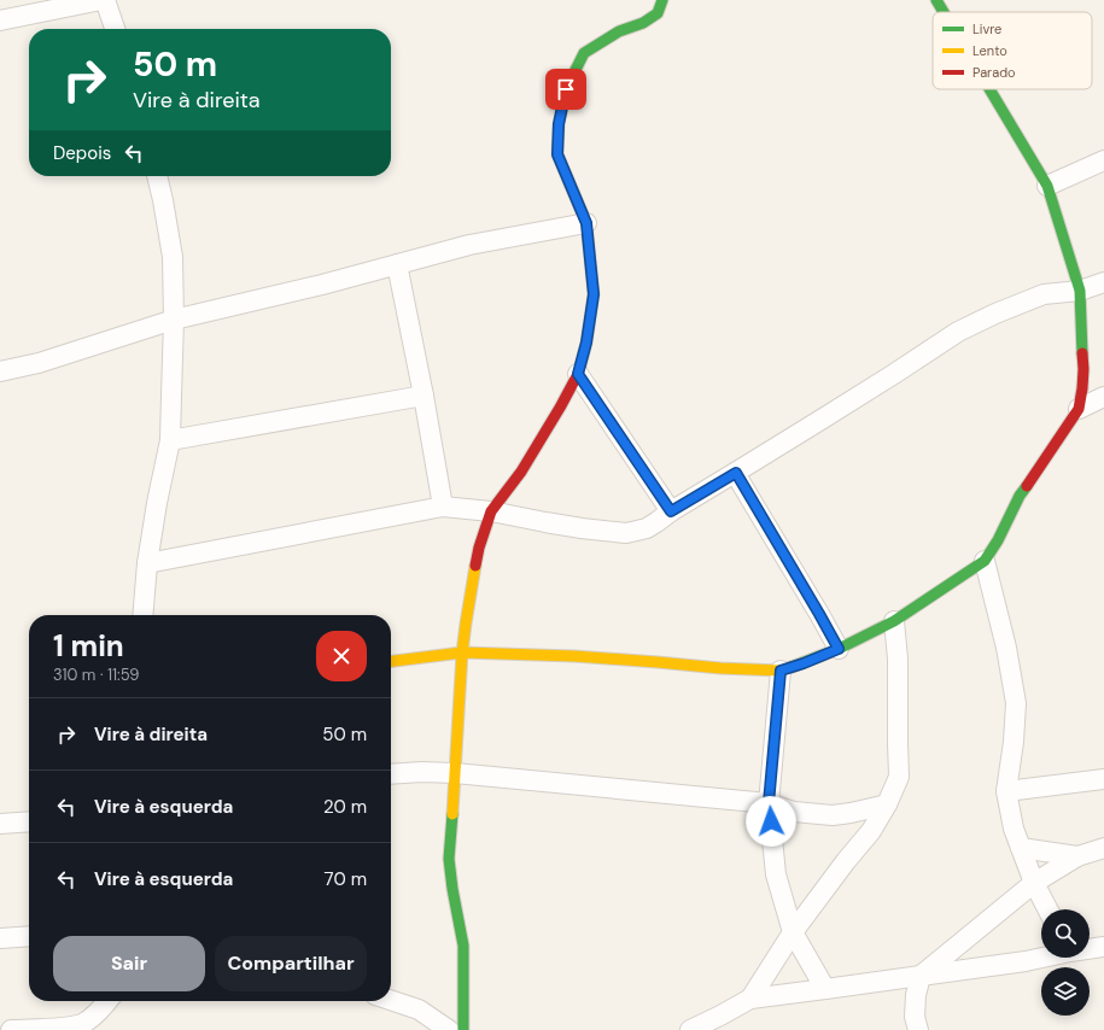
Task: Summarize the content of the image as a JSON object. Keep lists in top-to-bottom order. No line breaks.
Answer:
{"legend":["Livre","Lento","Parado"],"page":{"turn":["50 m","Vire à direita"],"then":"Depois","heading":["1 min","310 m · 11:59"],"list":[{"name":"Vire à direita","value":"50 m"},{"name":"Vire à esquerda","value":"20 m"},{"name":"Vire à esquerda","value":"70 m"}],"buttons":["Sair","Compartilhar"]}}
